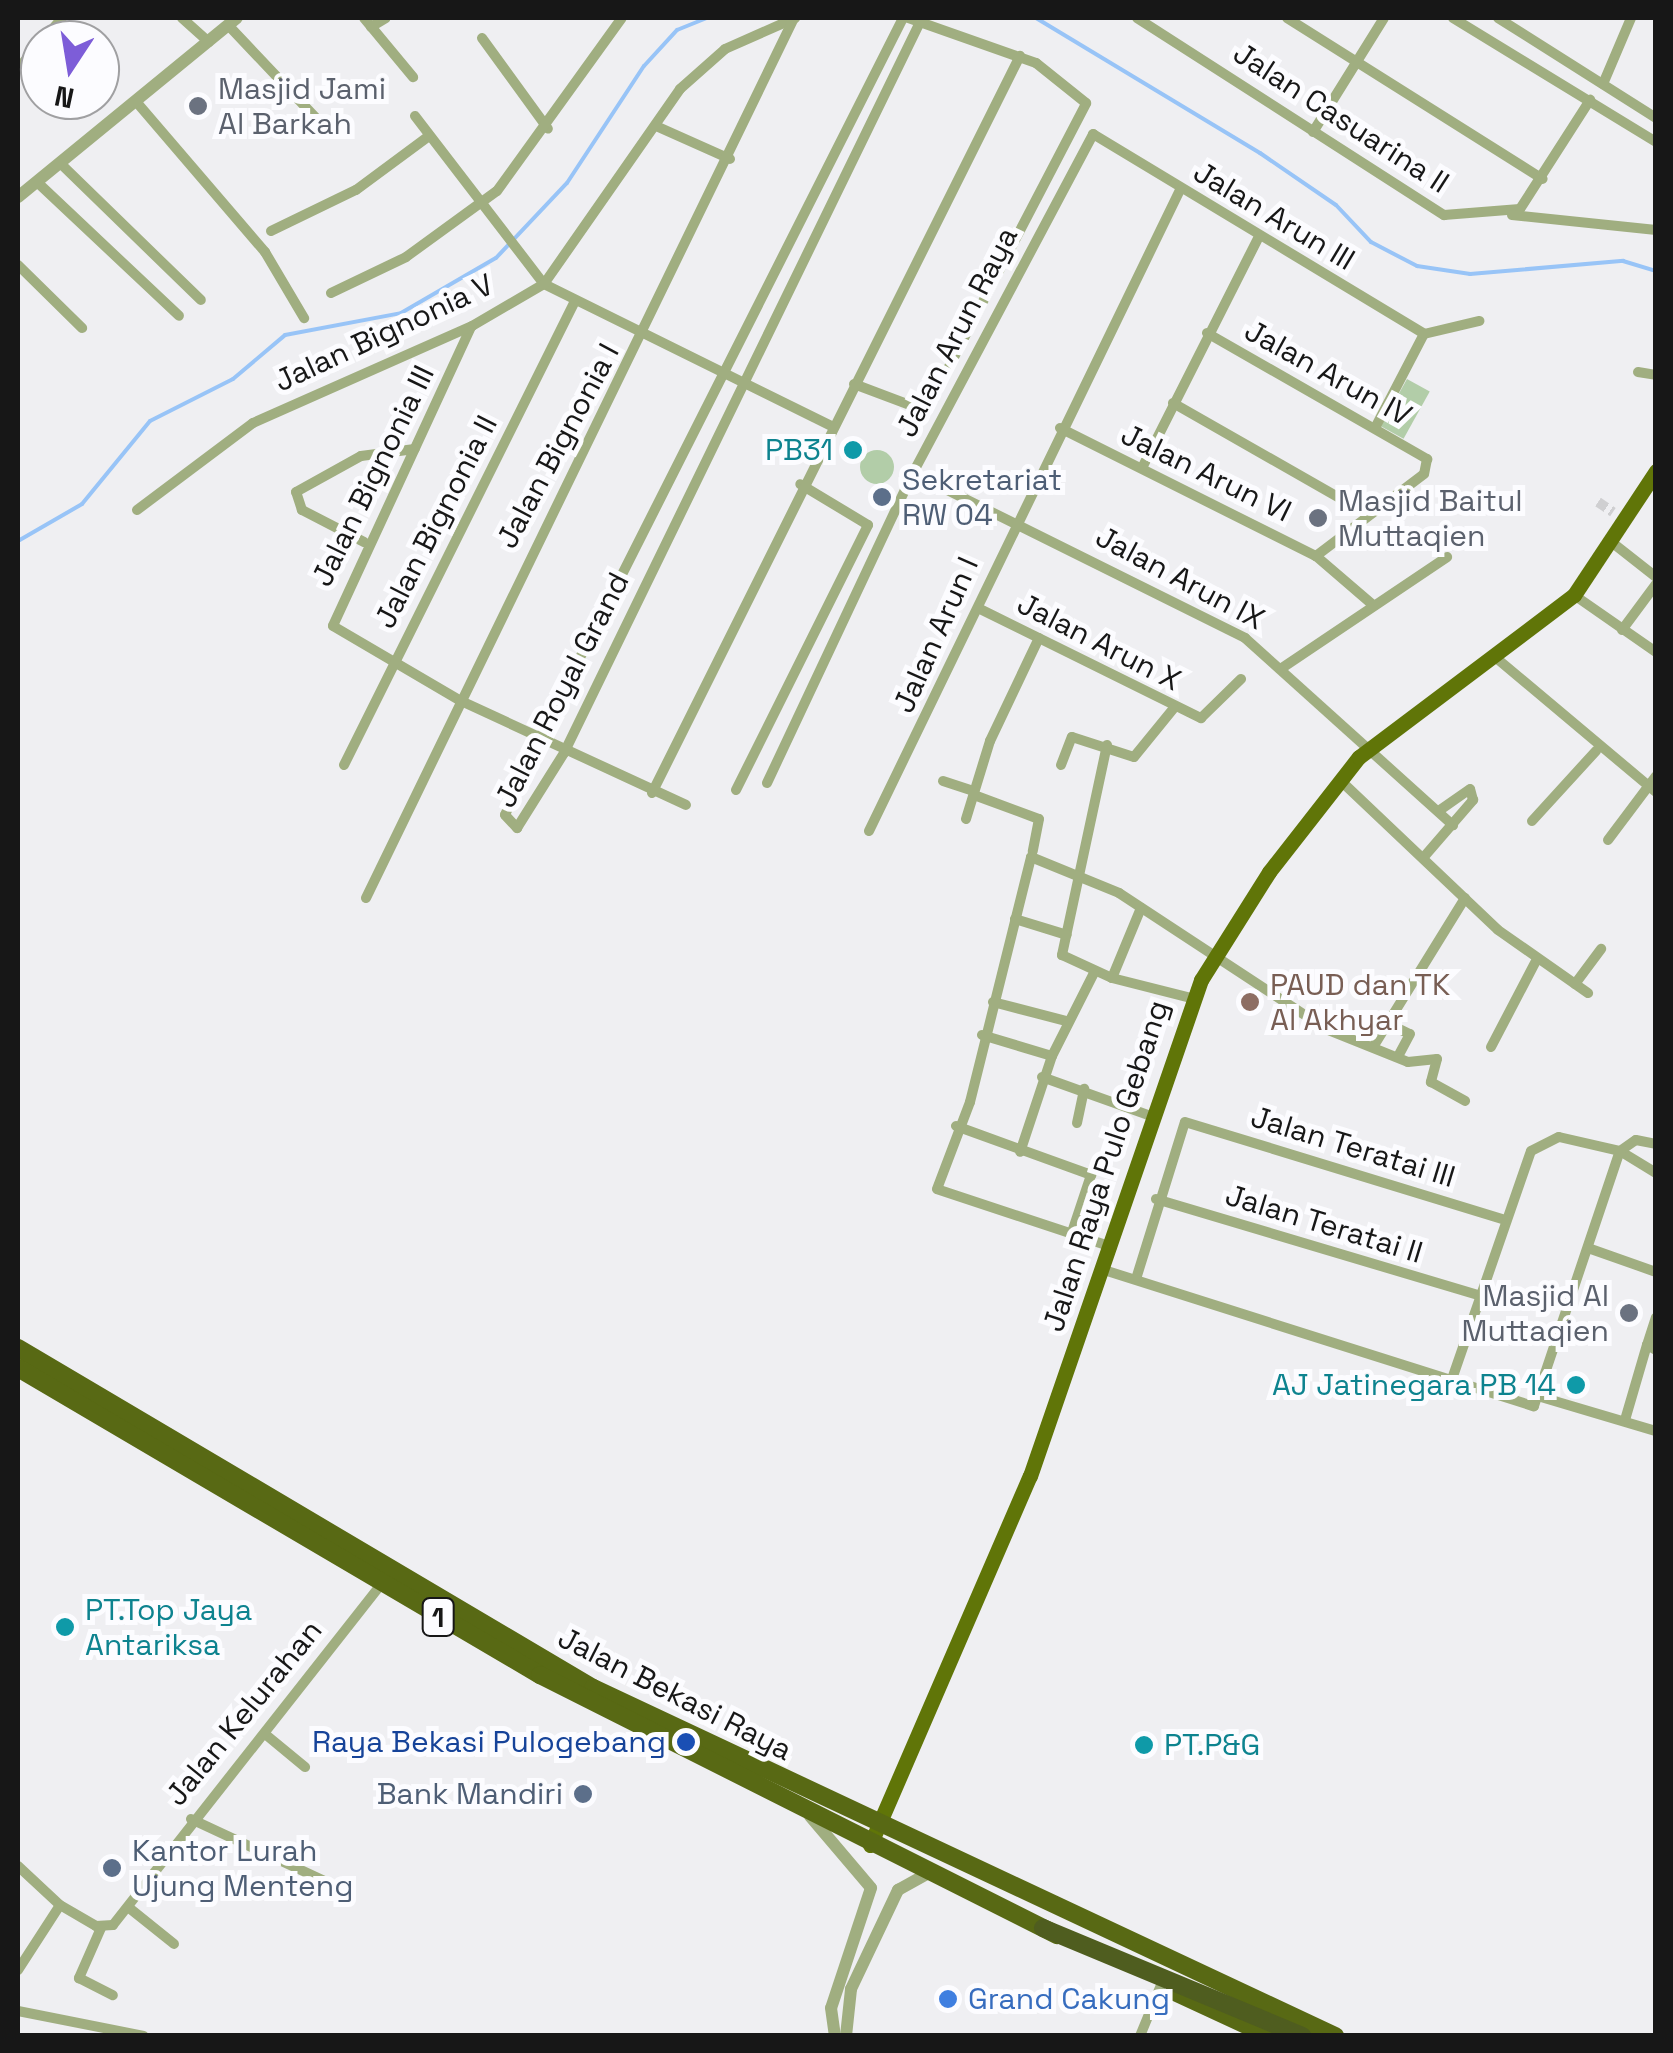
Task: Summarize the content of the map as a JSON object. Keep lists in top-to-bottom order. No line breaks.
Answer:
{"streets":{"highway":["1","Jalan Bekasi Raya"],"main road":["Jalan Raya Pulo Gebang"],"street":["Jalan Casuarina II","Jalan Arun III","Jalan Arun Raya","Jalan Bignonia V","Jalan Arun IV","Jalan Bignonia I","Jalan Arun VI","Jalan Bignonia III","Jalan Bignonia II","Jalan Arun IX","Jalan Arun I","Jalan Arun X","Jalan Royal Grand","Jalan Teratai III","Jalan Teratai II","Jalan Kelurahan"]},"crossings":[["Jalan Arun III","Jalan Arun Raya"],["Jalan Arun III","Jalan Arun I"],["Jalan Arun Raya","Jalan Arun IX"],["Jalan Bignonia V","Jalan Bignonia I"],["Jalan Bignonia V","Jalan Bignonia III"],["Jalan Bignonia I","Jalan Bignonia III"],["Jalan Arun VI","Jalan Arun I"],["Jalan Bignonia III","Jalan Bignonia II"],["Jalan Bignonia III","Jalan Royal Grand"],["Jalan Arun IX","Jalan Arun I"],["Jalan Arun IX","Jalan Raya Pulo Gebang"],["Jalan Arun I","Jalan Arun X"],["Jalan Teratai III","Jalan Teratai II"],["Jalan Raya Pulo Gebang","Jalan Bekasi Raya"],["Jalan Bekasi Raya","Jalan Kelurahan"]],"places":["Masjid Jami Al Barkah","PB31","Sekretariat RW 04","Masjid Baitul Muttaqien","PAUD dan TK Al Akhyar","Masjid Al Muttaqien","AJ Jatinegara PB 14","PT.Top Jaya Antariksa","Raya Bekasi Pulogebang","PT.P&G","Bank Mandiri","Kantor Lurah Ujung Menteng","Grand Cakung"],"north":"bottom"}
